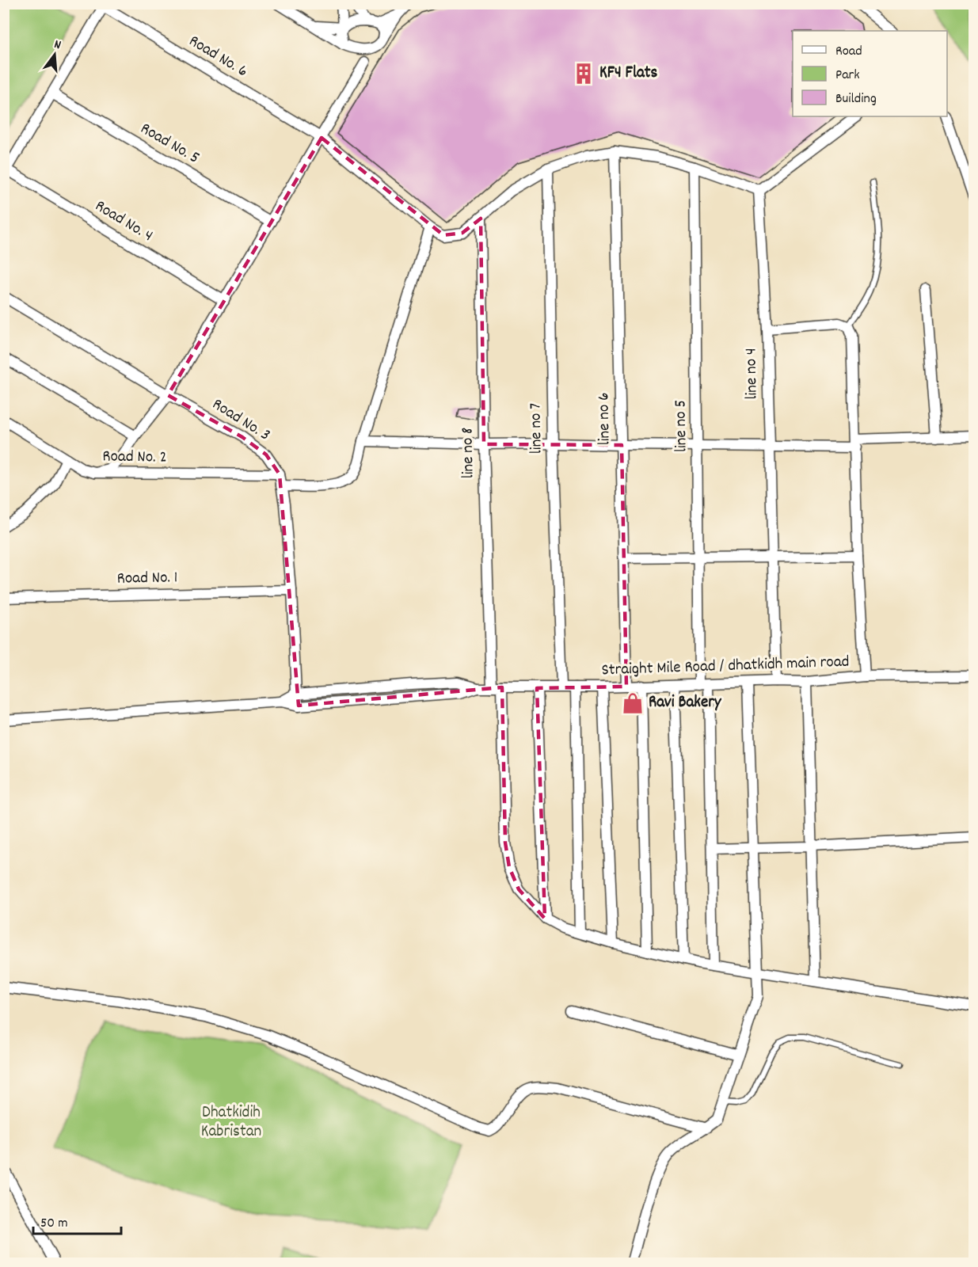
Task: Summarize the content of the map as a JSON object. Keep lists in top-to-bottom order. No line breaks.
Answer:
{"streets":{"street":["Road No. 6","Road No. 5","Road No. 4","line no 4","line no 6","Road No. 3","line no 5","line no 7","line no 8","Road No. 2","Road No. 1","Straight Mile Road / dhatkidh main road"]},"crossings":[["line no 4","Straight Mile Road / dhatkidh main road"],["line no 6","Straight Mile Road / dhatkidh main road"],["Road No. 3","Road No. 2"],["Road No. 3","Road No. 1"],["Road No. 3","Straight Mile Road / dhatkidh main road"],["line no 5","Straight Mile Road / dhatkidh main road"],["line no 7","Straight Mile Road / dhatkidh main road"],["line no 8","Straight Mile Road / dhatkidh main road"]],"parks":["Dhatkidih Kabristan"],"places":{"building":["KF4 Flats"],"shop":["Ravi Bakery"]},"legend":["Road","Park","Building"],"scale_bar":"50 m","north":"top"}
